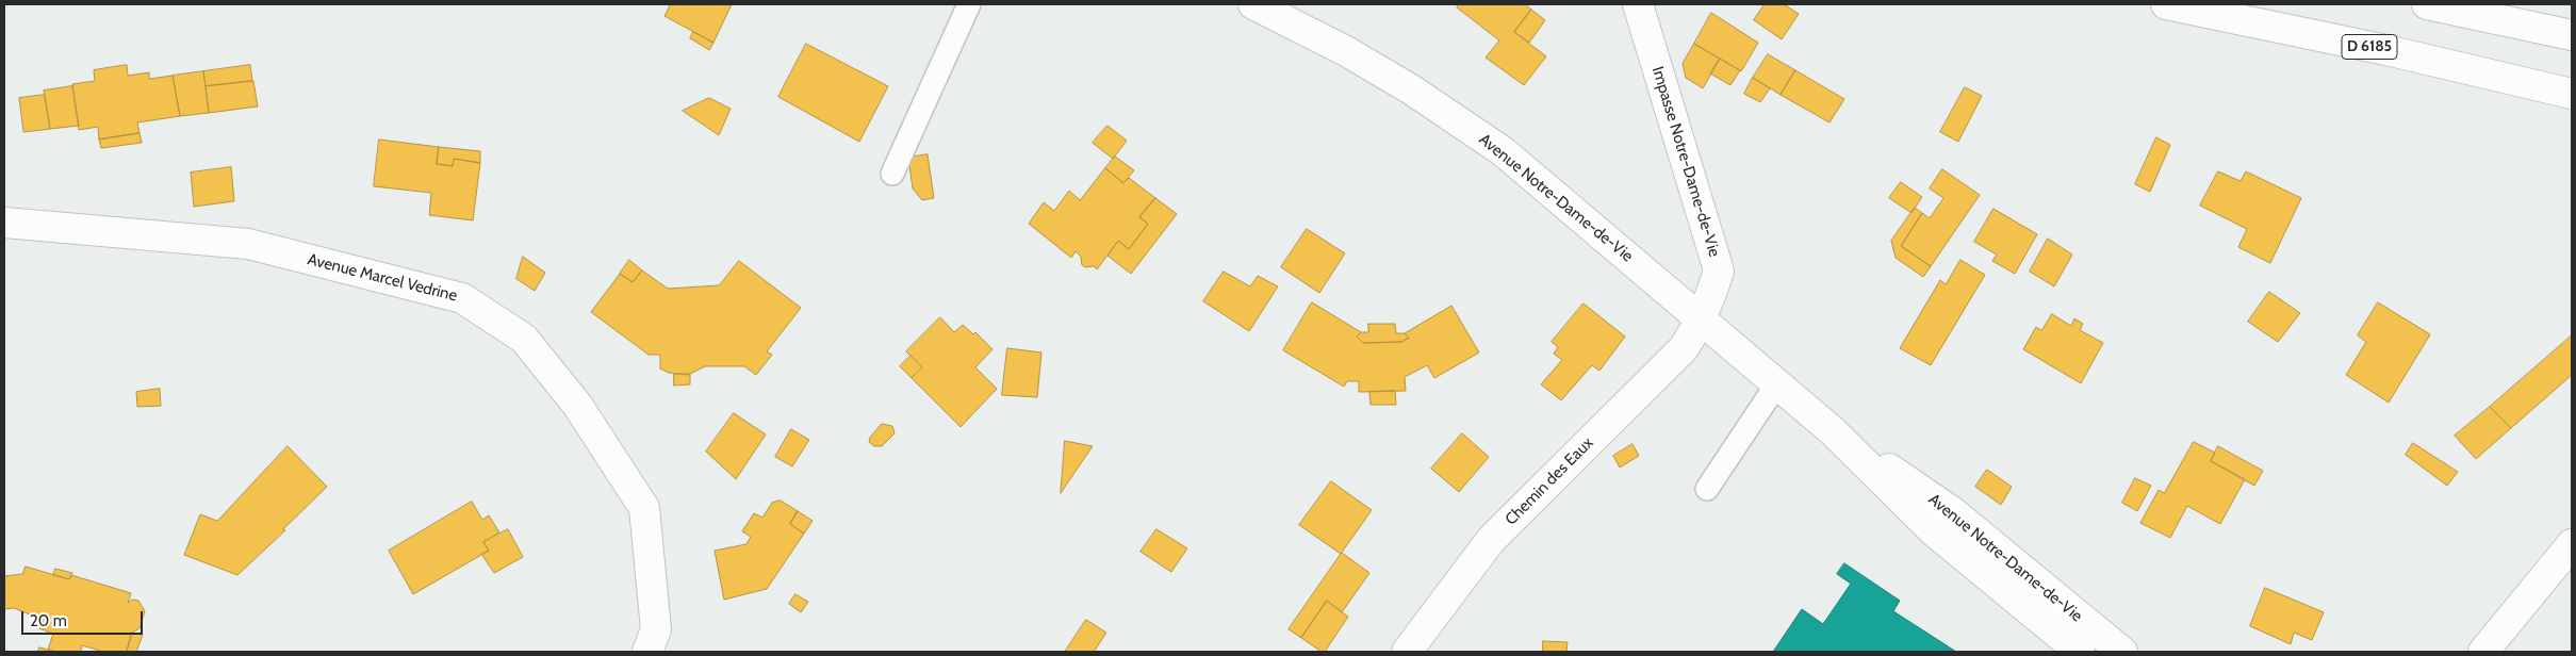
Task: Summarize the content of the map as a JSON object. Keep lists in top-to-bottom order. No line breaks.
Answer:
{"streets":{"main road":["D 6185","Impasse Notre-Dame-de-Vie","Avenue Notre-Dame-de-Vie","Avenue Marcel Vedrine","Chemin des Eaux"]},"crossings":[["Impasse Notre-Dame-de-Vie","Avenue Notre-Dame-de-Vie"],["Impasse Notre-Dame-de-Vie","Chemin des Eaux"],["Avenue Notre-Dame-de-Vie","Chemin des Eaux"]],"scale_bar":"20 m"}
